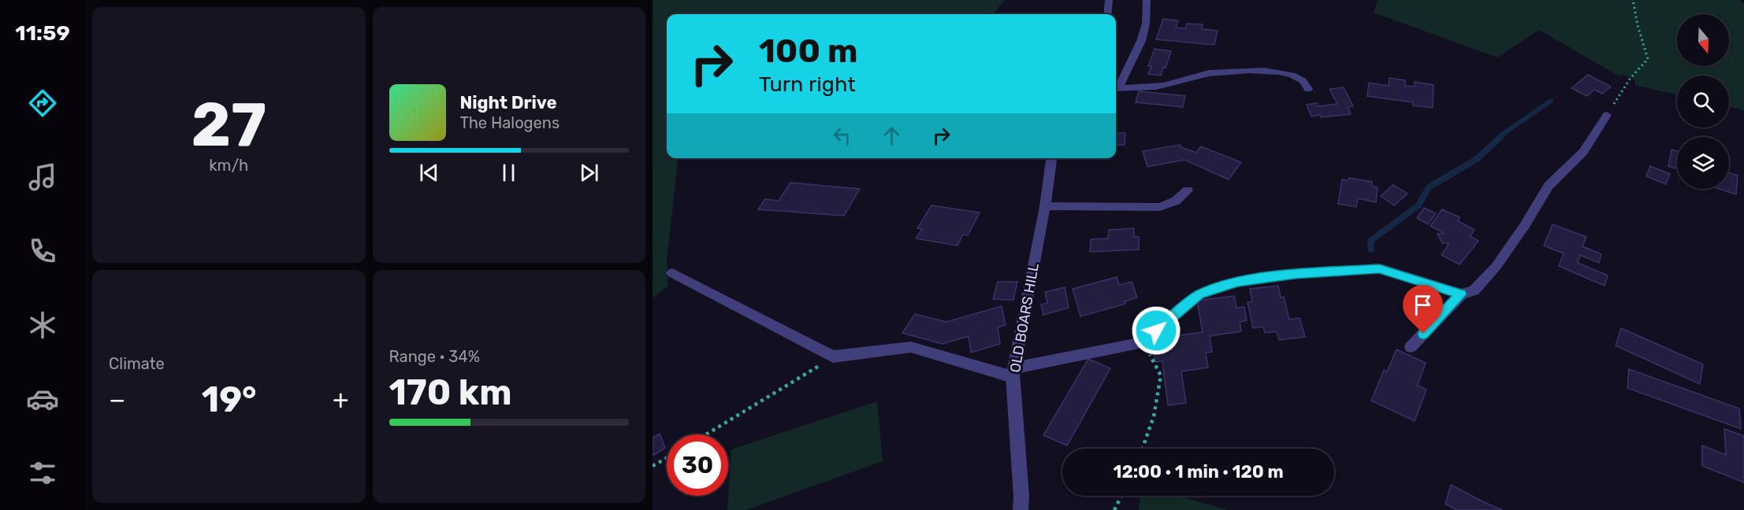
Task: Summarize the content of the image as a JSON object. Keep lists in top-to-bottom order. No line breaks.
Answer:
{"streets":{"street":["OLD BOARS HILL"]},"north":"bottom","page":{"tabs":"11:59","tile":[["27","km/h"],"Climate",["Range · 34%","170 km"]],"turn":["100 m","Turn right"],"song":["Night Drive","The Halogens"],"heat":["−","19°","+"],"limit":"30","trip":"12:00 · 1 min · 120 m"}}
